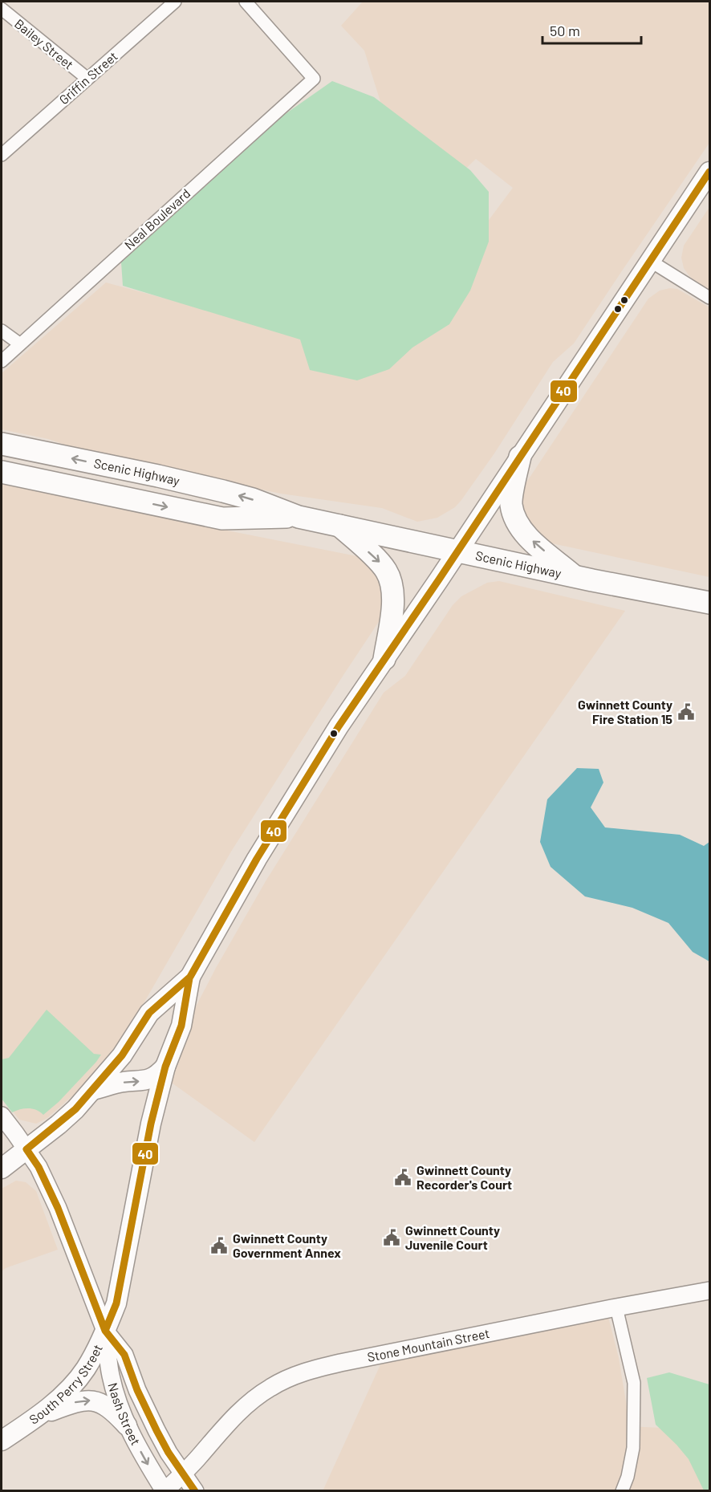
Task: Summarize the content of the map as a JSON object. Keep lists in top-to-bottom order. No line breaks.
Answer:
{"streets":{"highway":["Scenic Highway"],"main road":["South Perry Street"],"street":["Bailey Street","Griffin Street","Neal Boulevard","Stone Mountain Street","Nash Street"]},"crossings":[["Bailey Street","Griffin Street"],["Stone Mountain Street","Nash Street"],["South Perry Street","Nash Street"]],"places":{"public building":["Gwinnett County Fire Station 15","Gwinnett County Recorder's Court","Gwinnett County Juvenile Court","Gwinnett County Government Annex"]},"lines":["transit line 40"],"scale_bar":"50 m"}
